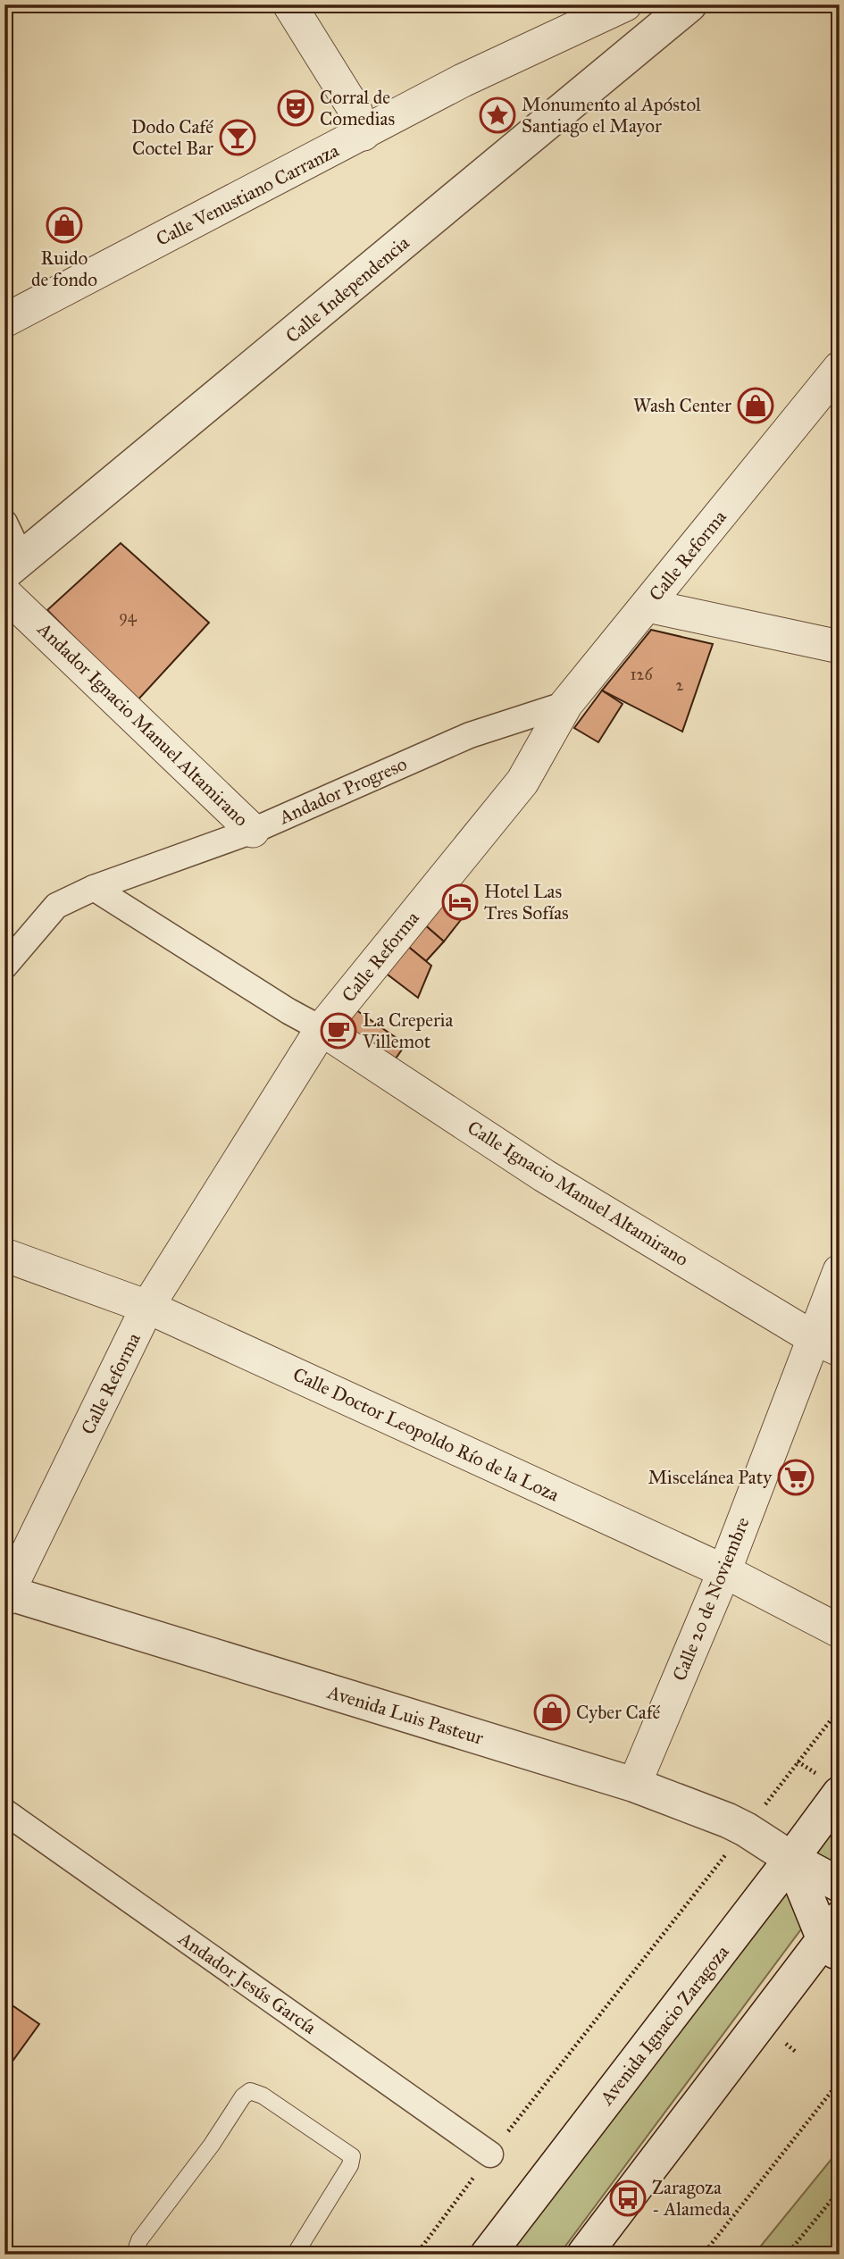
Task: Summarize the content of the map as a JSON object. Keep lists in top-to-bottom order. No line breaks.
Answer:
{"streets":{"street":["Calle Venustiano Carranza","Calle Independencia","Calle Reforma","Andador Ignacio Manuel Altamirano","Andador Progreso","Calle Ignacio Manuel Altamirano","Calle Doctor Leopoldo Río de la Loza","Calle 20 de Noviembre","Avenida Luis Pasteur","Andador Jesús García","Avenida Ignacio Zaragoza"]},"crossings":[["Calle Reforma","Andador Progreso"],["Calle Reforma","Calle Ignacio Manuel Altamirano"],["Calle Reforma","Calle Doctor Leopoldo Río de la Loza"],["Calle Reforma","Avenida Luis Pasteur"],["Andador Ignacio Manuel Altamirano","Andador Progreso"],["Calle Ignacio Manuel Altamirano","Calle 20 de Noviembre"],["Calle Doctor Leopoldo Río de la Loza","Calle 20 de Noviembre"],["Calle 20 de Noviembre","Avenida Luis Pasteur"],["Avenida Luis Pasteur","Avenida Ignacio Zaragoza"]],"places":{"theatre":["Corral de Comedias"],"place":["Monumento al Apóstol Santiago el Mayor"],"bar":["Dodo Café Coctel Bar"],"shop":["Ruido de fondo","Wash Center","Cyber Café"],"hotel":["Hotel Las Tres Sofías"],"cafe":["La Creperia Villemot"],"supermarket":["Miscelánea Paty"],"bus stop":["Zaragoza - Alameda"]},"house_numbers":["94","126","2"]}
